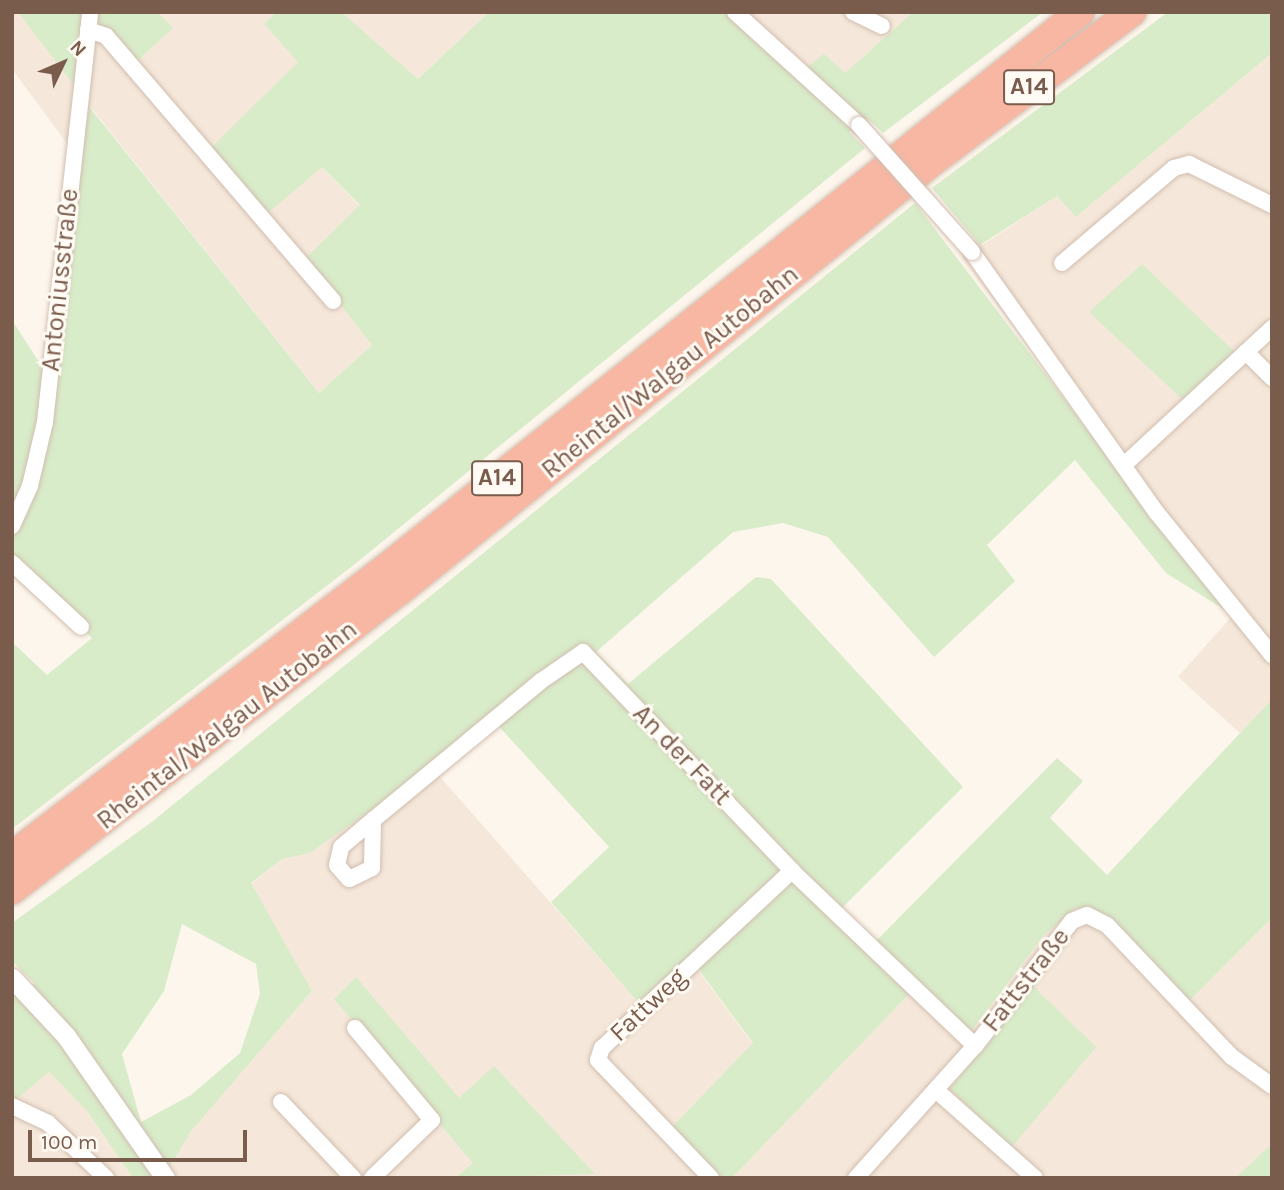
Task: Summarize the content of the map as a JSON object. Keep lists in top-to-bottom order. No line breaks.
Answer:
{"streets":{"highway":["A14","Rheintal/Walgau Autobahn"],"street":["Antoniusstraße","An der Fatt","Fattstraße","Fattweg"]},"crossings":[["An der Fatt","Fattstraße"],["An der Fatt","Fattweg"]],"scale_bar":"100 m","north":"top right"}
